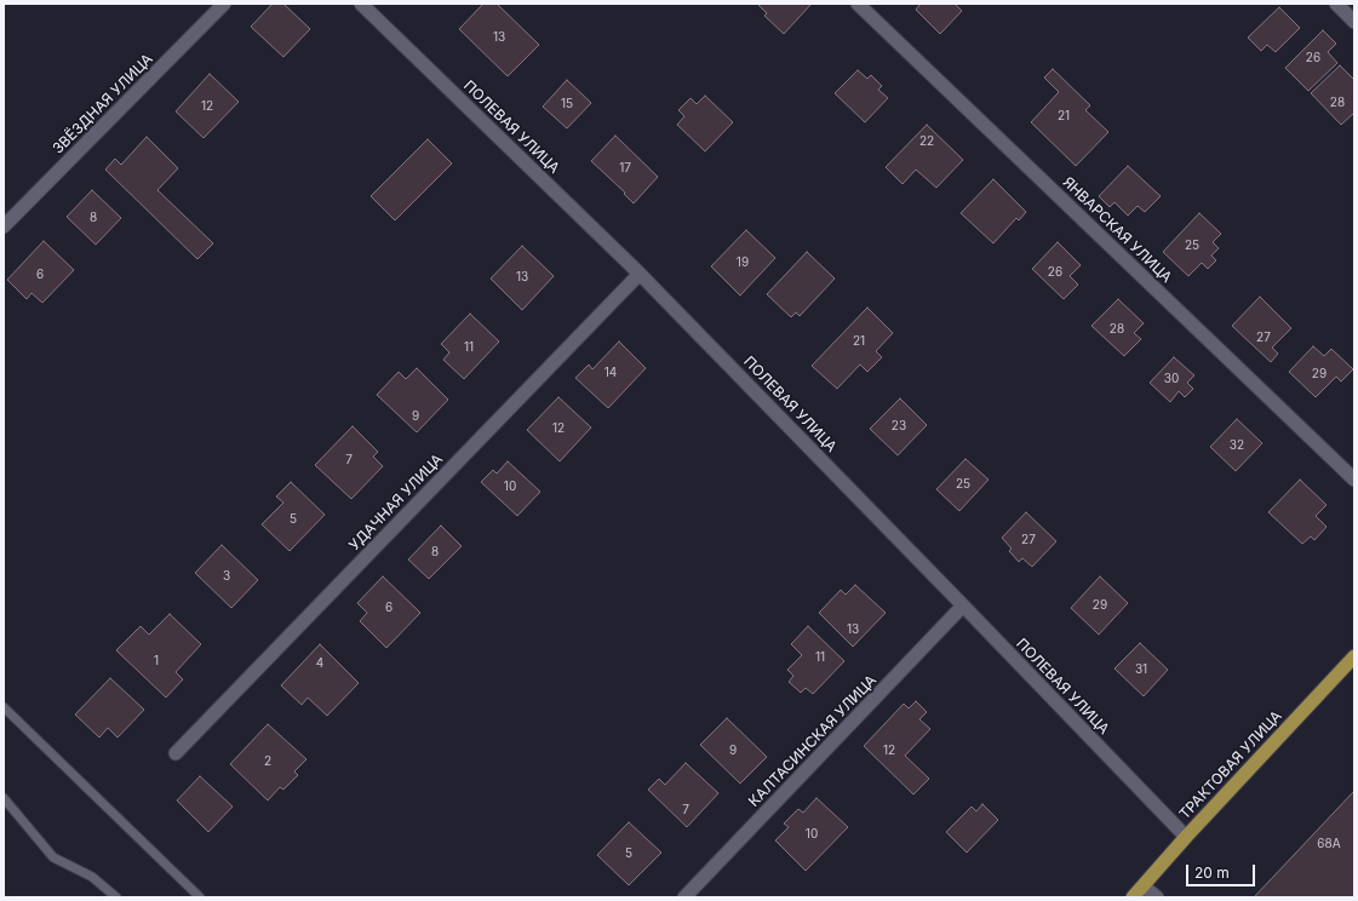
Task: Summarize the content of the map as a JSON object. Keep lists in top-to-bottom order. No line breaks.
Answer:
{"streets":{"main road":["ТРАКТОВАЯ УЛИЦА"],"street":["ЗВЁЗДНАЯ УЛИЦА","ПОЛЕВАЯ УЛИЦА","ЯНВАРСКАЯ УЛИЦА","УДАЧНАЯ УЛИЦА","КАЛТАСИНСКАЯ УЛИЦА"]},"crossings":[["ПОЛЕВАЯ УЛИЦА","УДАЧНАЯ УЛИЦА"],["ПОЛЕВАЯ УЛИЦА","КАЛТАСИНСКАЯ УЛИЦА"],["ПОЛЕВАЯ УЛИЦА","ТРАКТОВАЯ УЛИЦА"]],"house_numbers":["13","26","28","15","12","21","22","17","8","25","19","26","6","13","28","27","21","11","14","29","30","9","23","12","32","7","25","10","5","27","8","3","29","6","13","11","1","4","31","9","12","2","7","10","68А","5"],"scale_bar":"20 m"}
